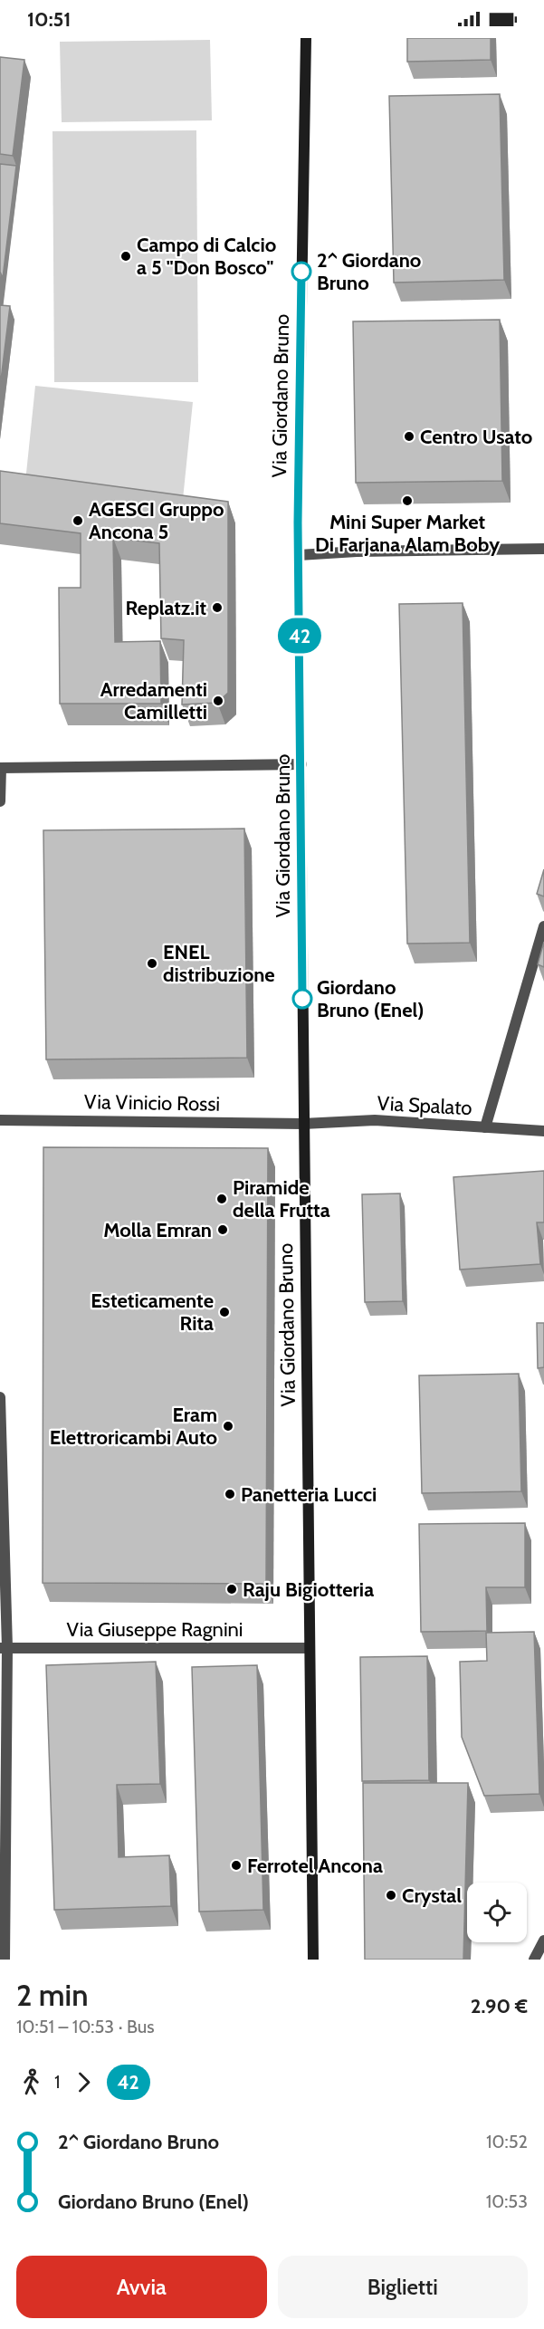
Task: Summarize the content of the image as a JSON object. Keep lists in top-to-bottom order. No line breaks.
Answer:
{"streets":{"main road":["Via Giordano Bruno"],"street":["Via Vinicio Rossi","Via Spalato","Via Giuseppe Ragnini"]},"crossings":[["Via Giordano Bruno","Via Vinicio Rossi"],["Via Giordano Bruno","Via Spalato"],["Via Giordano Bruno","Via Giuseppe Ragnini"],["Via Vinicio Rossi","Via Spalato"]],"places":["Campo di Calcio a 5 \"Don Bosco\"","2^ Giordano Bruno","Centro Usato","Mini Super Market Di Farjana Alam Boby","AGESCI Gruppo Ancona 5","Replatz.it","Arredamenti Camilletti","ENEL distribuzione","Giordano Bruno (Enel)","Piramide della Frutta","Molla Emran","Esteticamente Rita","Eram Elettroricambi Auto","Panetteria Lucci","Raju Bigiotteria","Ferrotel Ancona","Crystal"],"lines":["bus line 42"],"page":{"status":"10:51","on_map":"42","heading":["2 min","10:51 – 10:53 · Bus","2.90 €"],"legs":["1","42"],"list":[{"name":"2^ Giordano Bruno","value":"10:52"},{"name":"Giordano Bruno (Enel)","value":"10:53"}],"buttons":["Avvia","Biglietti"]}}
